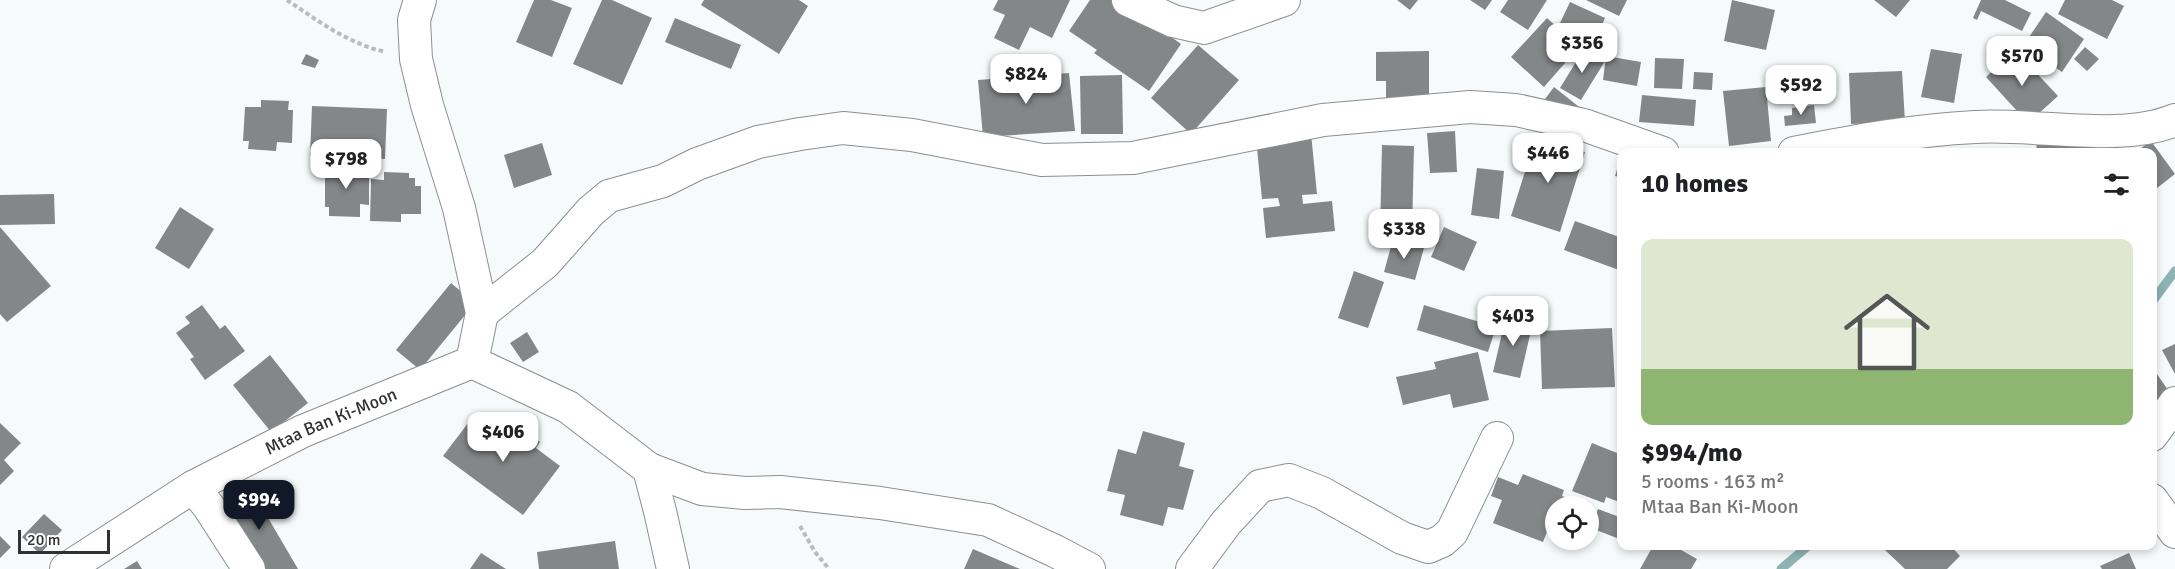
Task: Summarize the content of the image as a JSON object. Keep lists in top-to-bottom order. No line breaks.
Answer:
{"streets":{"street":["Mtaa Ban Ki-Moon"]},"scale_bar":"20 m","page":{"price":["$356","$570","$824","$592","$446","$798","$338","$403","$406","$994"],"heading":"10 homes","list":[{"name":"$994/mo","note":"5 rooms · 163 m² · Mtaa Ban Ki-Moon"}],"scale":"20 m"}}
